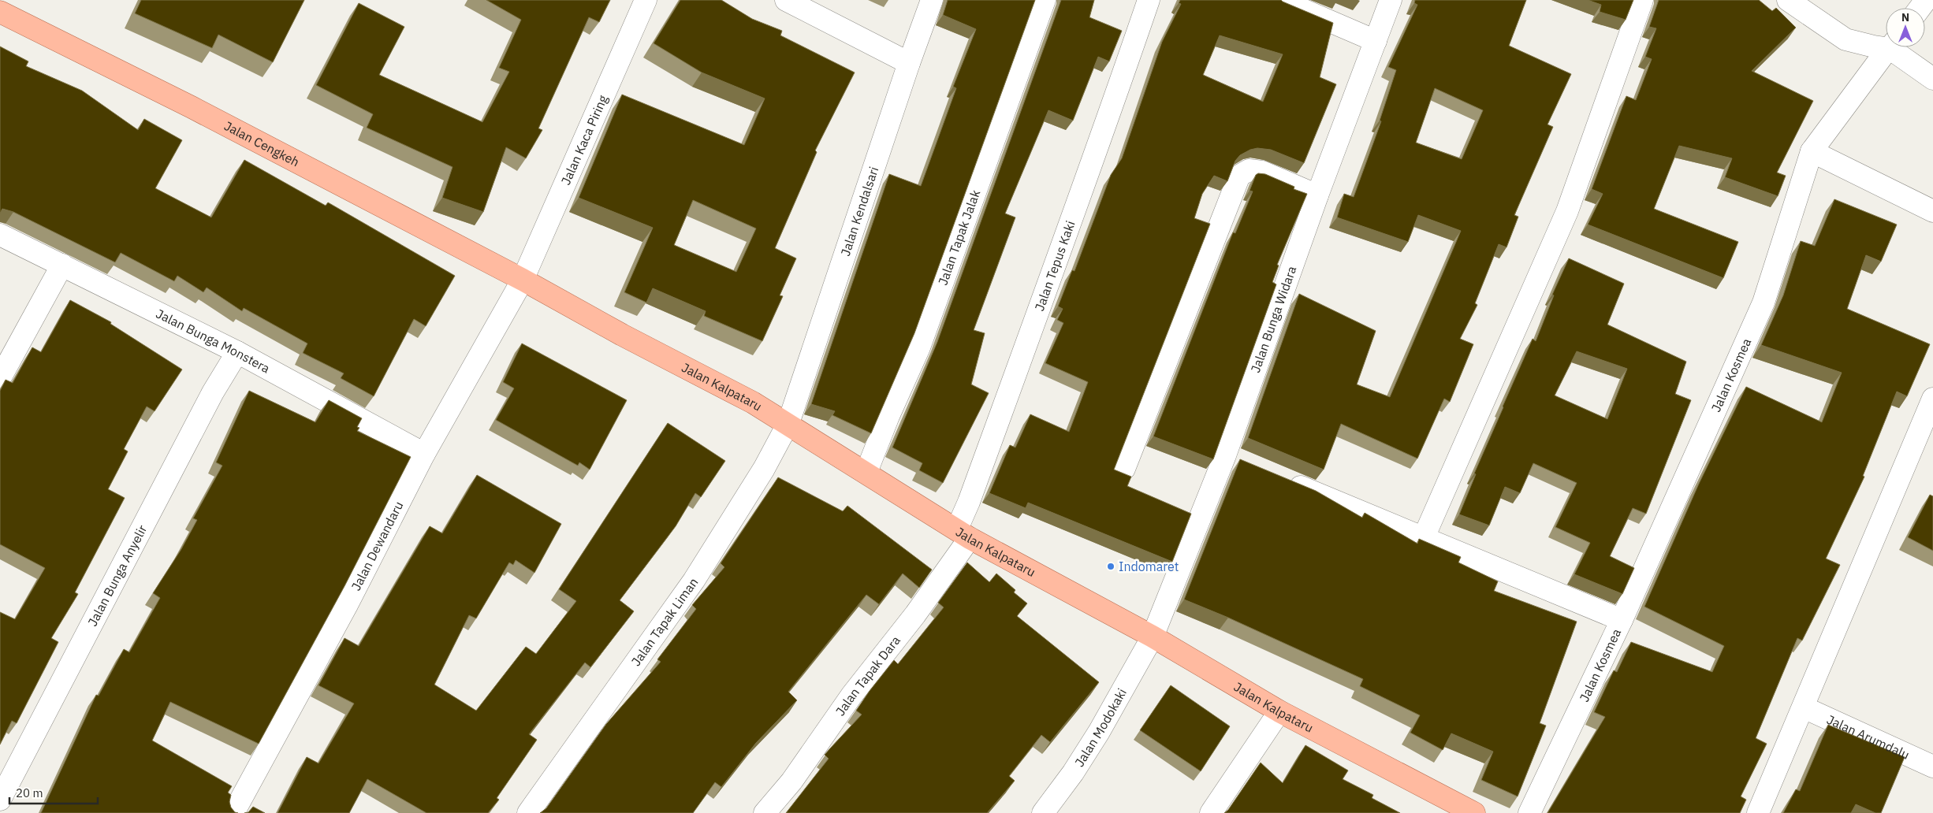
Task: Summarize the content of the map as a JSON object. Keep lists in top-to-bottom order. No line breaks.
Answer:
{"streets":{"main road":["Jalan Cengkeh","Jalan Kalpataru"],"street":["Jalan Kaca Piring","Jalan Kendalsari","Jalan Tapak Jalak","Jalan Tepus Kaki","Jalan Bunga Widara","Jalan Bunga Monstera","Jalan Kosmea","Jalan Dewandaru","Jalan Bunga Anyelir","Jalan Tapak Liman","Jalan Tapak Dara","Jalan Modokaki","Jalan Arumdalu"]},"crossings":[["Jalan Kaca Piring","Jalan Cengkeh"],["Jalan Kaca Piring","Jalan Kalpataru"],["Jalan Kaca Piring","Jalan Dewandaru"],["Jalan Cengkeh","Jalan Kalpataru"],["Jalan Cengkeh","Jalan Dewandaru"],["Jalan Kendalsari","Jalan Kalpataru"],["Jalan Kendalsari","Jalan Tapak Liman"],["Jalan Tapak Jalak","Jalan Kalpataru"],["Jalan Tepus Kaki","Jalan Kalpataru"],["Jalan Tepus Kaki","Jalan Tapak Dara"],["Jalan Bunga Widara","Jalan Kalpataru"],["Jalan Bunga Widara","Jalan Modokaki"],["Jalan Bunga Monstera","Jalan Dewandaru"],["Jalan Bunga Monstera","Jalan Bunga Anyelir"],["Jalan Kalpataru","Jalan Dewandaru"],["Jalan Kalpataru","Jalan Tapak Liman"],["Jalan Kalpataru","Jalan Tapak Dara"],["Jalan Kalpataru","Jalan Modokaki"]],"places":["Indomaret"],"scale_bar":"20 m","north":"top"}
